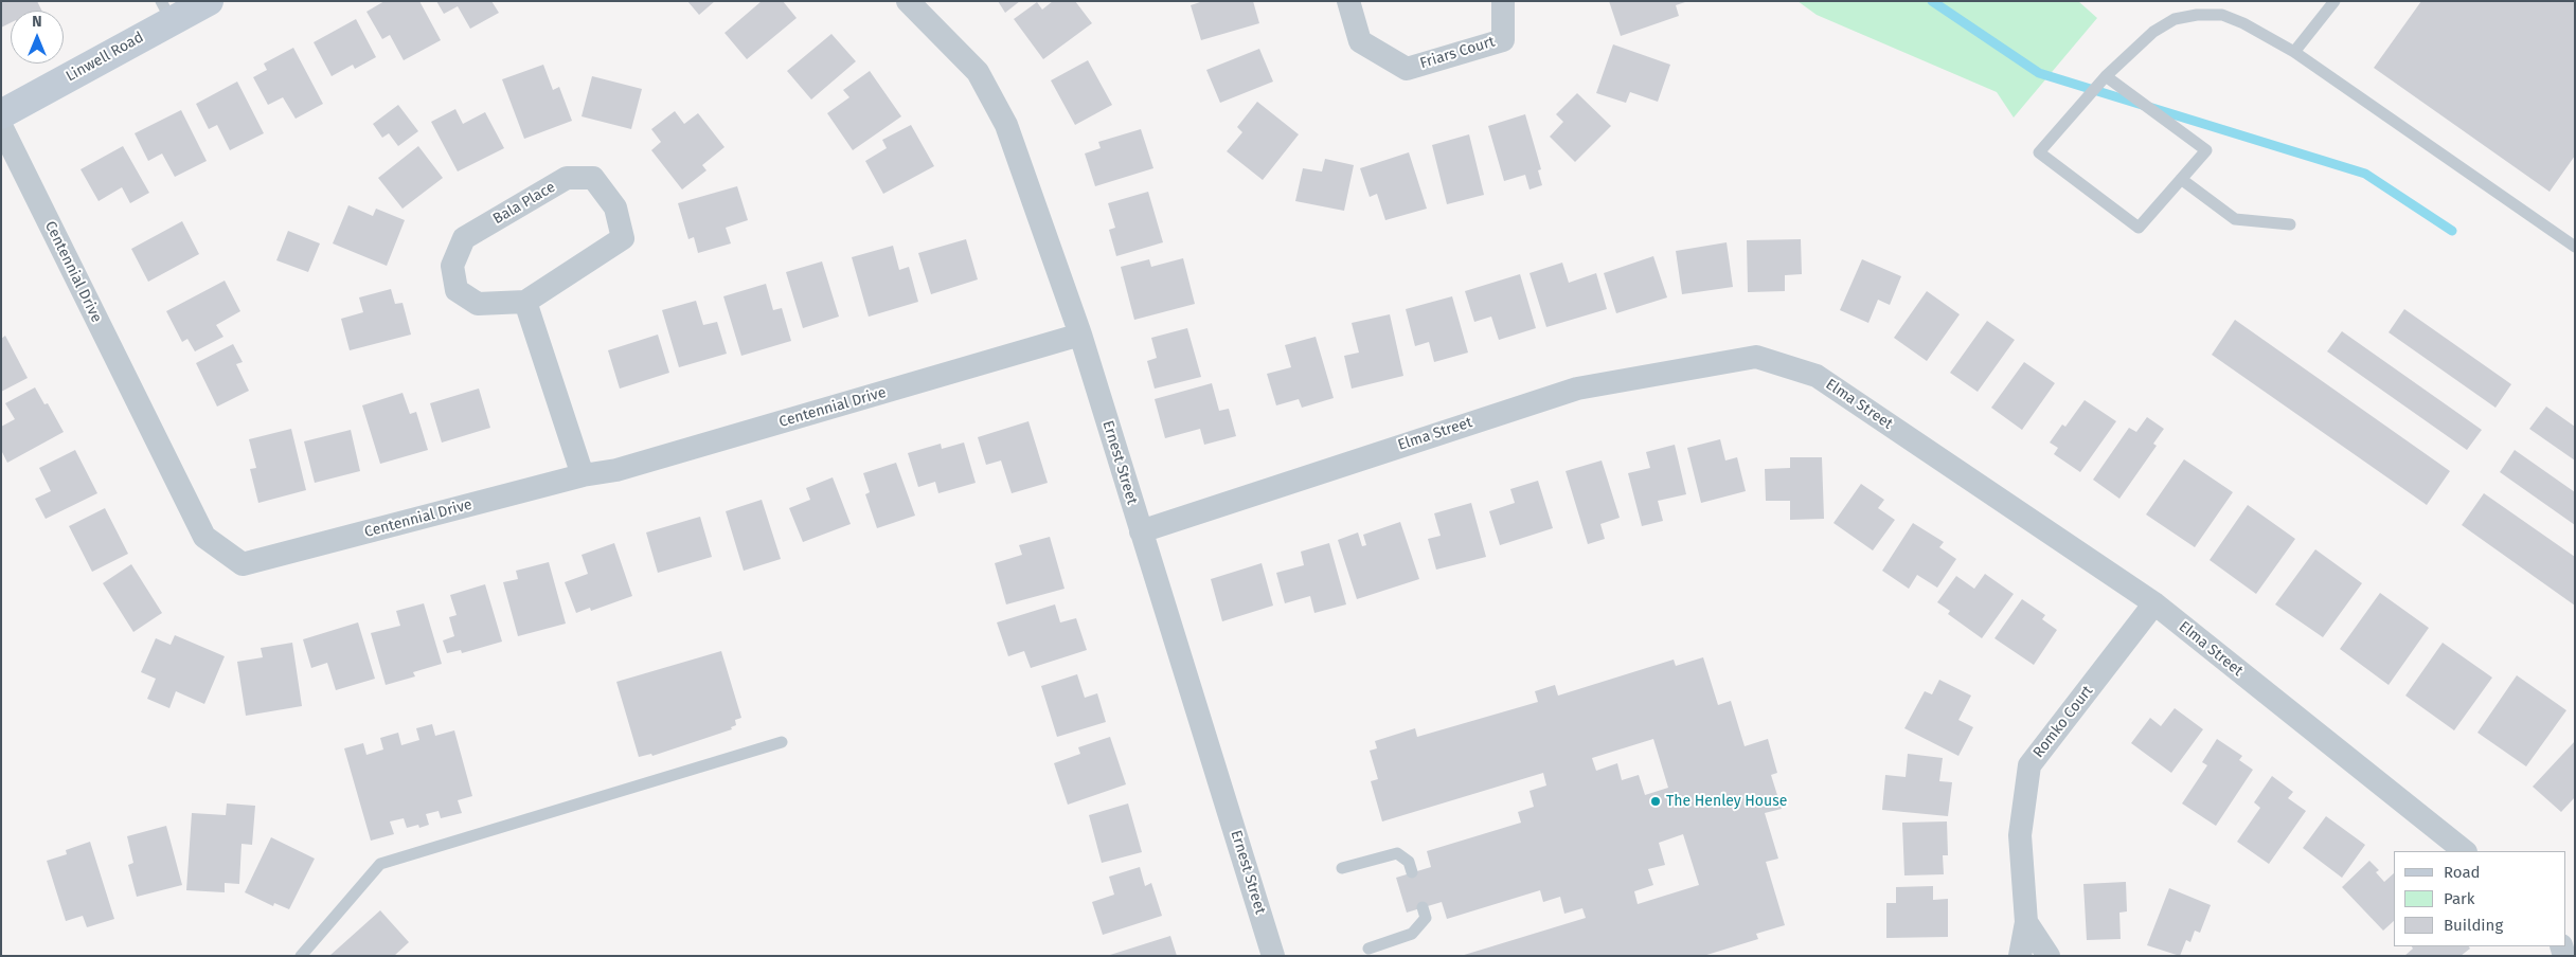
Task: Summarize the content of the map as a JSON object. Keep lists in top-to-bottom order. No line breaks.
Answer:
{"streets":{"main road":["Linwell Road"],"street":["Friars Court","Bala Place","Centennial Drive","Elma Street","Ernest Street","Romko Court"]},"crossings":[["Centennial Drive","Ernest Street"],["Elma Street","Ernest Street"],["Elma Street","Romko Court"]],"places":["The Henley House"],"legend":["Road","Park","Building"],"north":"top"}
